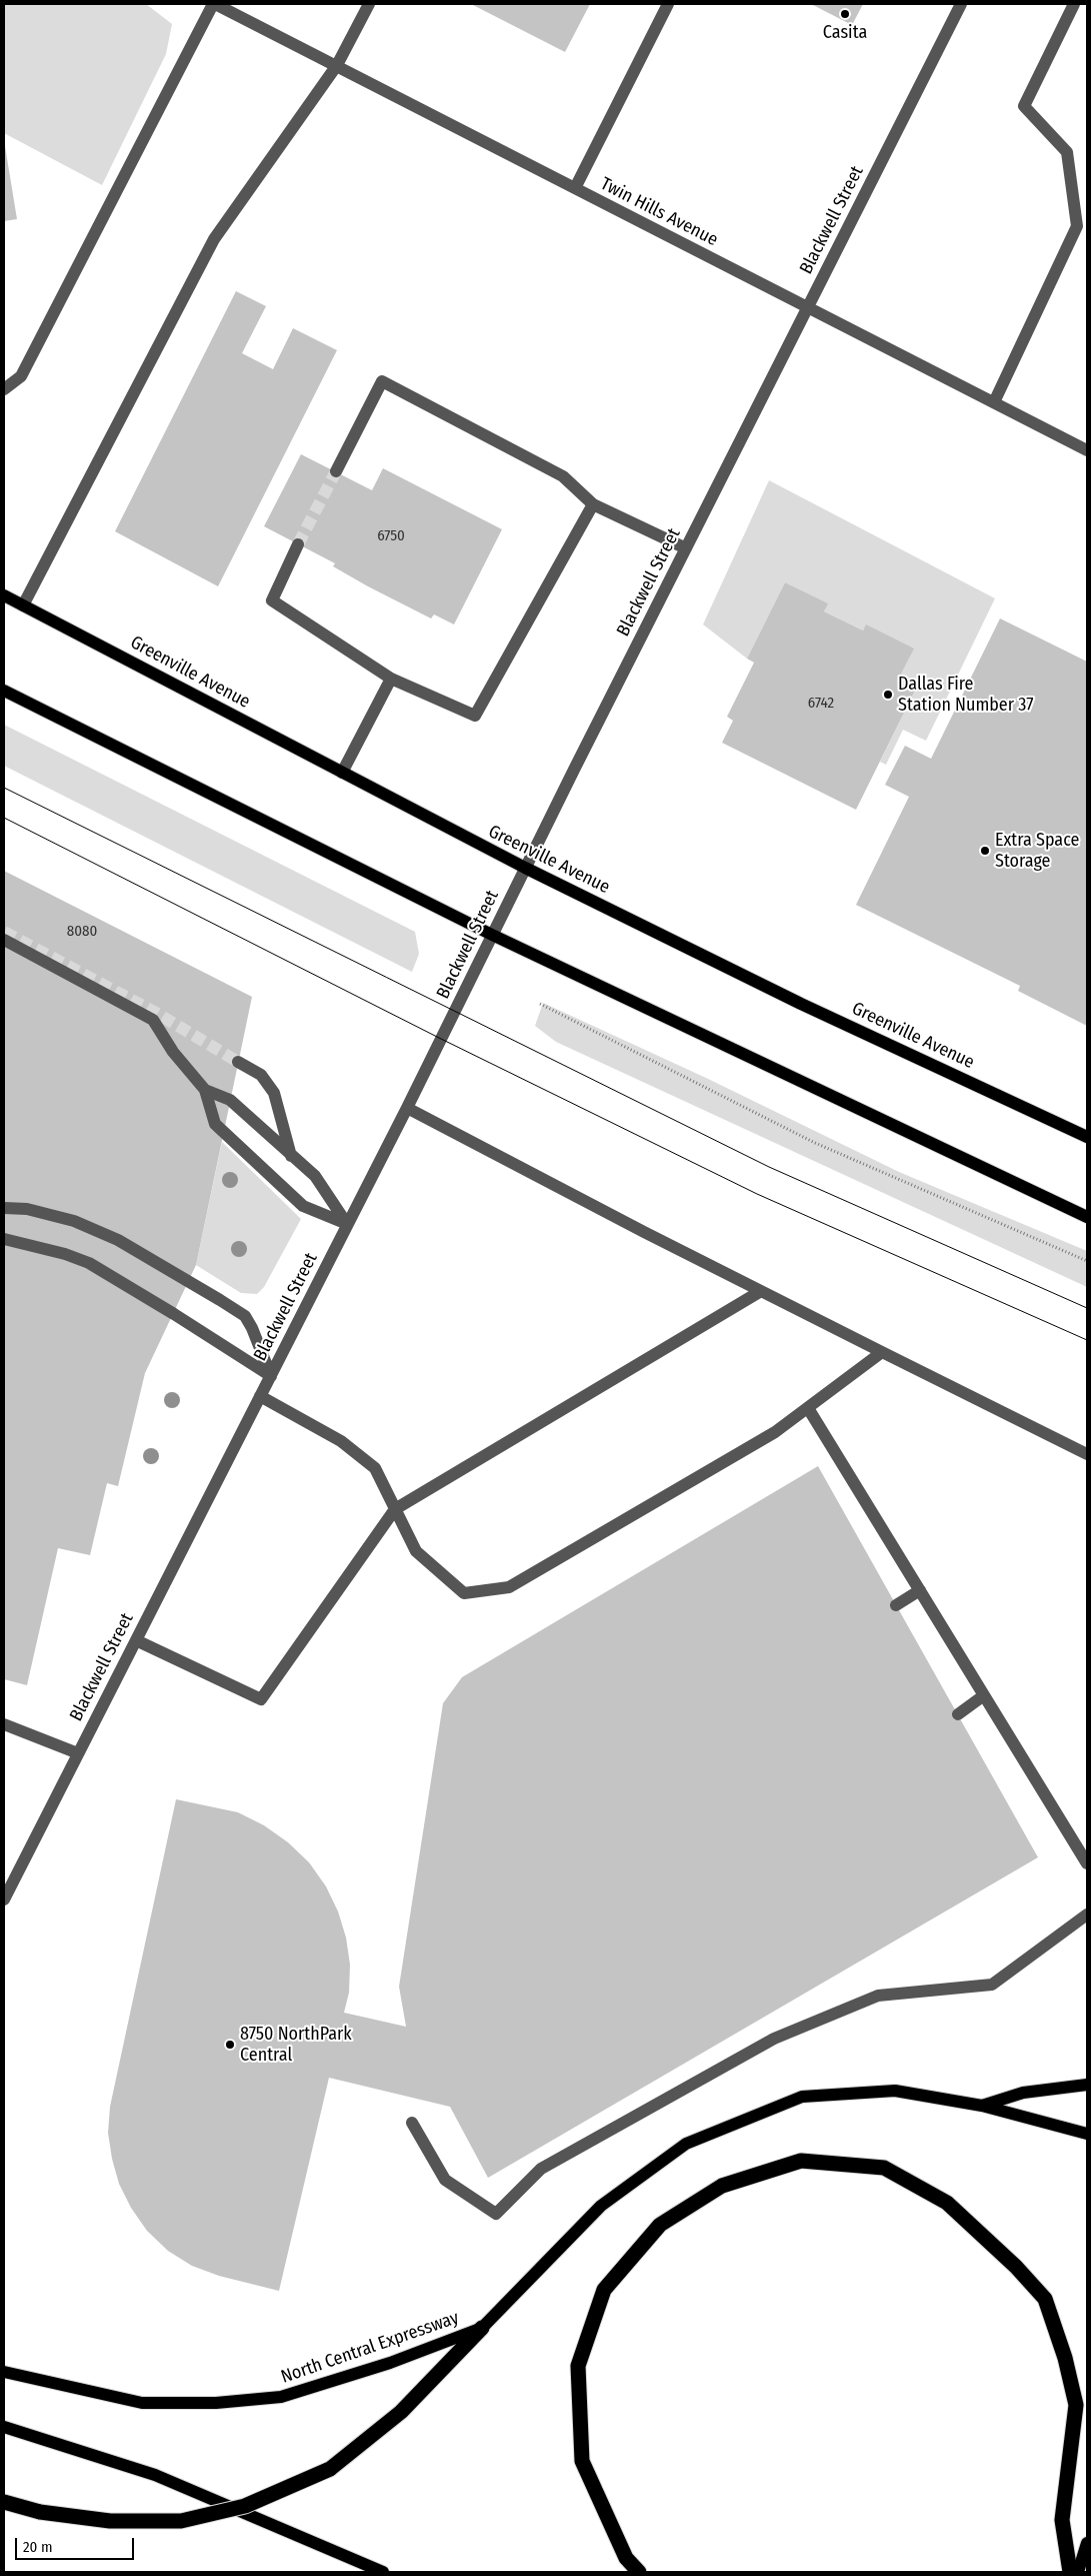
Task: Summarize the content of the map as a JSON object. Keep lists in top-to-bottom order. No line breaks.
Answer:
{"streets":{"main road":["Greenville Avenue","North Central Expressway"],"street":["Twin Hills Avenue","Blackwell Street"]},"crossings":[["Twin Hills Avenue","Blackwell Street"],["Blackwell Street","Greenville Avenue"]],"places":["Casita","Dallas Fire Station Number 37","Extra Space Storage","8750 NorthPark Central"],"house_numbers":["6750","6742","8080"],"scale_bar":"20 m"}
